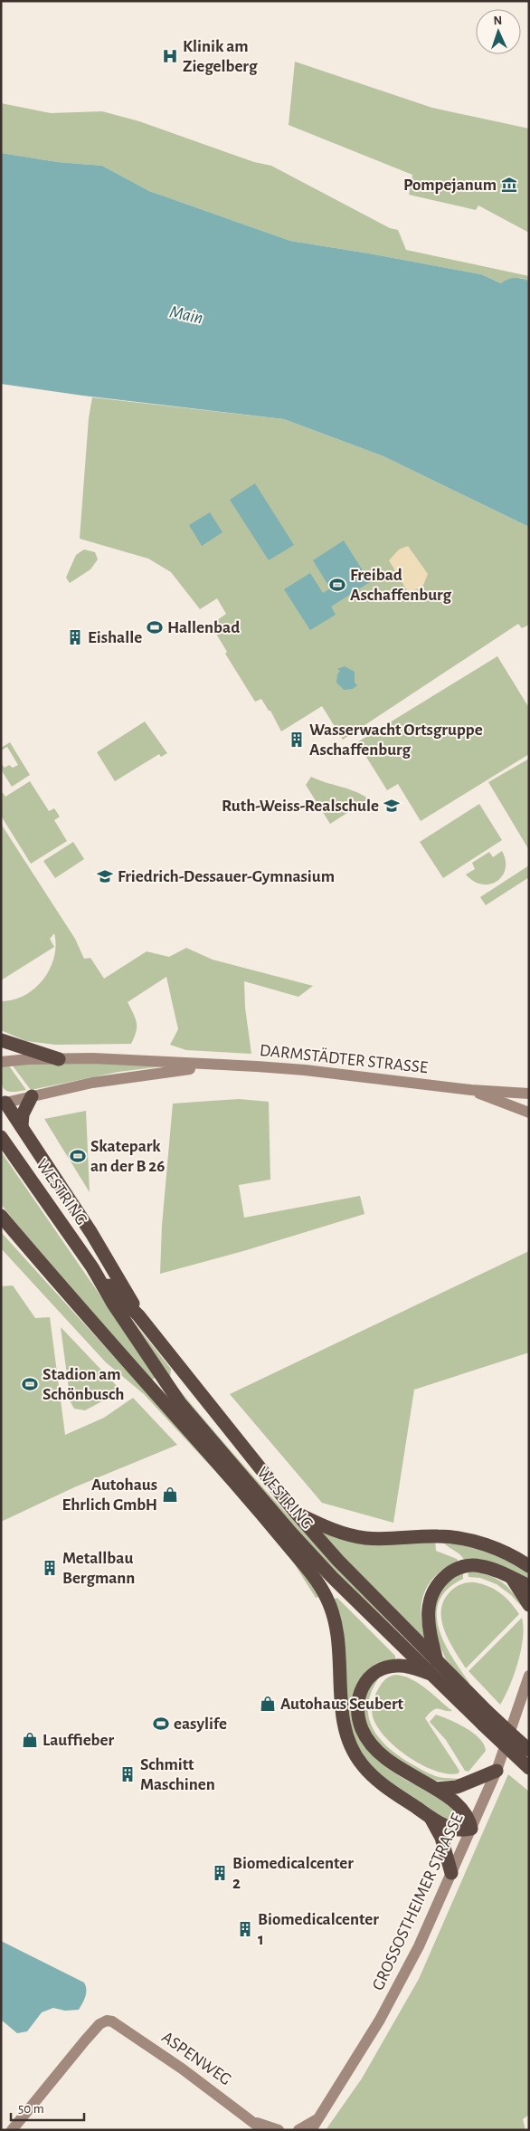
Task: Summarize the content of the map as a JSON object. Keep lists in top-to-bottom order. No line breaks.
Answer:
{"streets":{"highway":["WESTRING"],"main road":["DARMSTÄDTER STRASSE","GROSSOSTHEIMER STRASSE","ASPENWEG"]},"water":["Main"],"places":{"hospital":["Klinik am Ziegelberg"],"museum":["Pompejanum"],"sports":["Freibad Aschaffenburg","Hallenbad","Skatepark an der B 26","Stadion am Schönbusch","easylife"],"building":["Eishalle","Wasserwacht Ortsgruppe Aschaffenburg","Metallbau Bergmann","Schmitt Maschinen","Biomedicalcenter 2","Biomedicalcenter 1"],"school or university":["Ruth-Weiss-Realschule","Friedrich-Dessauer-Gymnasium"],"shop":["Autohaus Ehrlich GmbH","Autohaus Seubert","Lauffieber"]},"scale_bar":"50 m","north":"top"}
